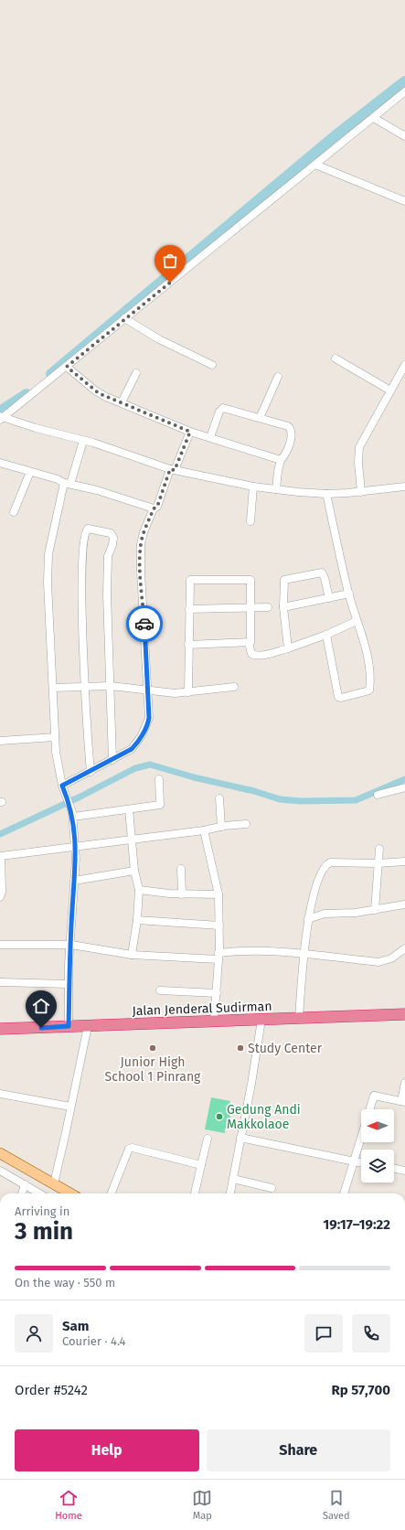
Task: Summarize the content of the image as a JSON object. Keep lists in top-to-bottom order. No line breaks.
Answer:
{"streets":{"highway":["Jalan Jenderal Sudirman"]},"places":["Junior High School 1 Pinrang","Study Center","Gedung Andi Makkolaoe"],"north":"left","page":{"heading":["3 min","Arriving in","19:17–19:22"],"panel":["Sam","Courier · 4.4","Order #5242","Rp 57,700"],"bar":"On the way · 550 m","buttons":["Help","Share"],"tabs":["Home","Map","Saved"]}}
